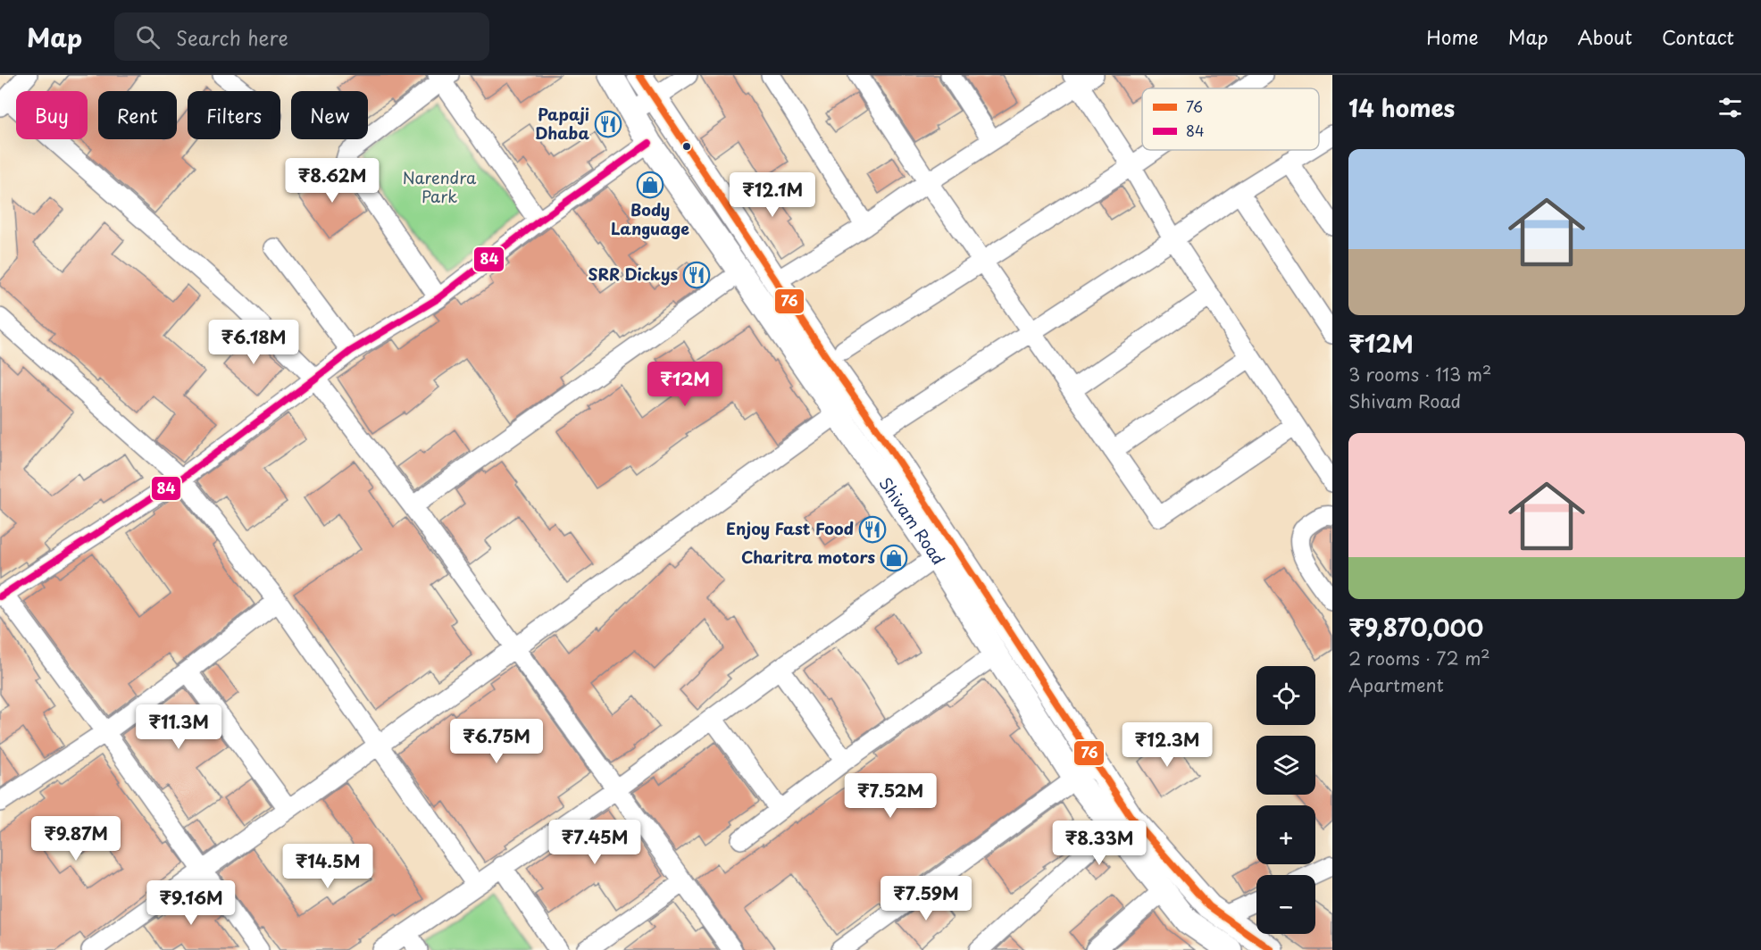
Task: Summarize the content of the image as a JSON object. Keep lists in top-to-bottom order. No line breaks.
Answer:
{"streets":{"main road":["Shivam Road"]},"parks":["Narendra Park"],"places":{"restaurant":["Papaji Dhaba","SRR Dickys","Enjoy Fast Food"],"shop":["Body Language","Charitra motors"]},"lines":["transit line 76","transit line 84"],"legend":["76","84"],"page":{"header":"Map","search":"Search here","nav":["Home","Map","About","Contact"],"heading":"14 homes","chip":["Buy","Rent","Filters","New"],"list":[{"name":"₹12M","note":"3 rooms · 113 m² · Shivam Road"},{"name":"₹9,870,000","note":"2 rooms · 72 m² · Apartment"}],"price":["₹8.62M","₹12.1M","₹6.18M","₹12M","₹11.3M","₹6.75M","₹12.3M","₹7.52M","₹9.87M","₹7.45M","₹8.33M","₹14.5M","₹7.59M","₹9.16M"],"map_buttons":["+","−"]}}
